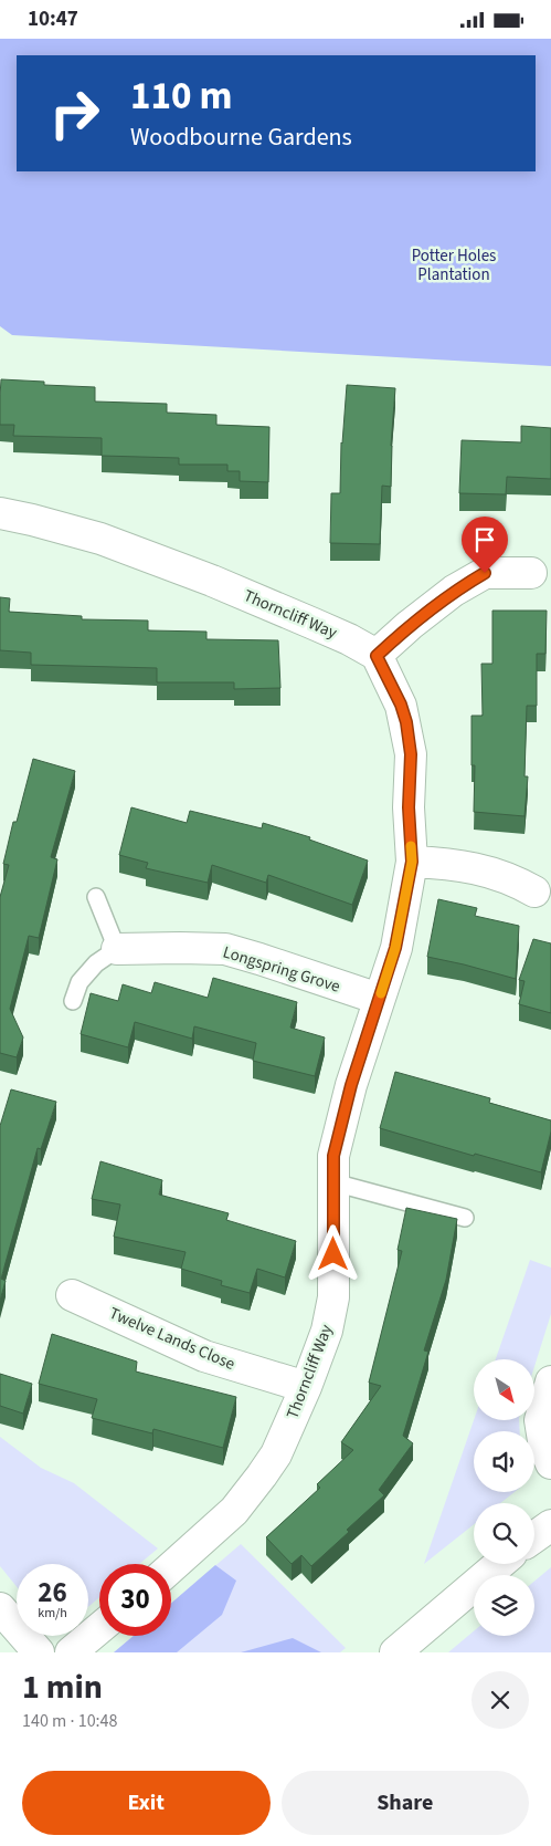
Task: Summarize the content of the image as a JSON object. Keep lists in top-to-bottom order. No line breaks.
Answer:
{"streets":{"street":["Thorncliff Way","Longspring Grove","Twelve Lands Close"]},"crossings":[["Thorncliff Way","Longspring Grove"],["Thorncliff Way","Twelve Lands Close"]],"parks":["Potter Holes Plantation"],"north":"bottom right","page":{"status":"10:47","turn":["110 m","Woodbourne Gardens"],"speed":"26 km/h","limit":"30","heading":["1 min","140 m · 10:48"],"buttons":["Exit","Share"]}}
